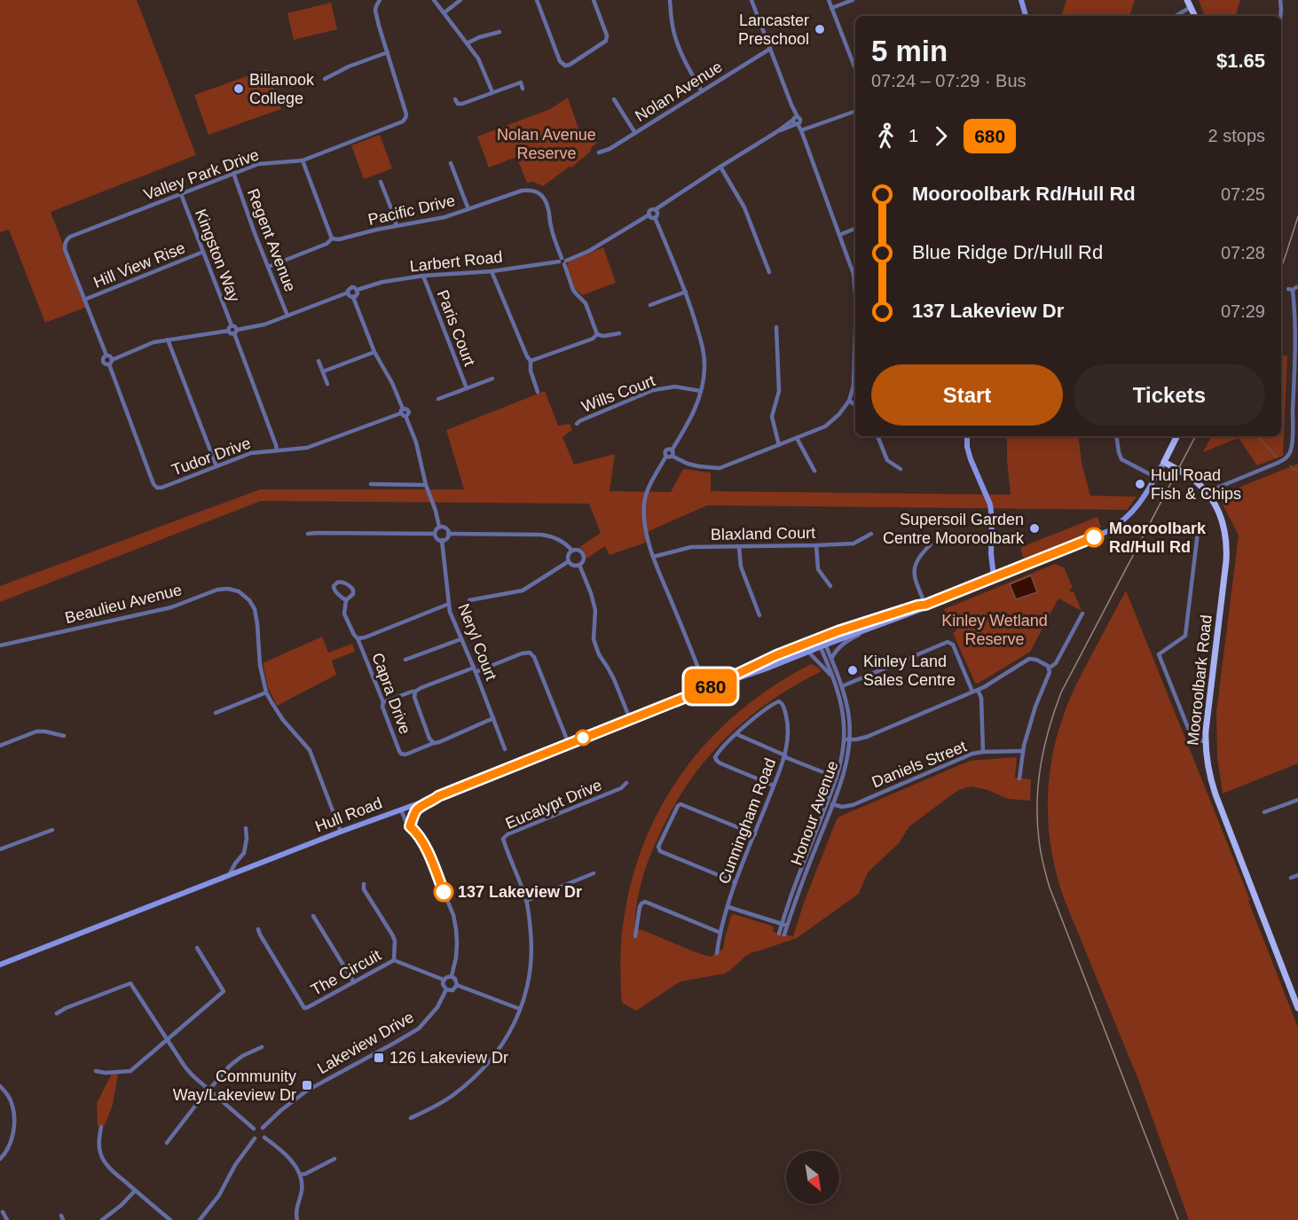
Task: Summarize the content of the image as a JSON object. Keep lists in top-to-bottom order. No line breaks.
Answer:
{"streets":{"main road":["Mooroolbark Road","Hull Road"],"street":["Nolan Avenue","Valley Park Drive","Pacific Drive","Regent Avenue","Kingston Way","Larbert Road","Hill View Rise","Paris Court","Wills Court","Tudor Drive","Blaxland Court","Beaulieu Avenue","Neryl Court","Capra Drive","Daniels Street","Eucalypt Drive","Honour Avenue","Cunningham Road","The Circuit","Lakeview Drive"]},"crossings":[["Valley Park Drive","Regent Avenue"],["Valley Park Drive","Kingston Way"],["Valley Park Drive","Hill View Rise"],["Pacific Drive","Regent Avenue"],["Pacific Drive","Larbert Road"],["Kingston Way","Hill View Rise"],["Larbert Road","Paris Court"],["Beaulieu Avenue","Hull Road"],["Mooroolbark Road","Hull Road"],["Daniels Street","Honour Avenue"],["Honour Avenue","Hull Road"],["The Circuit","Lakeview Drive"]],"parks":["Nolan Avenue Reserve","Kinley Wetland Reserve"],"places":{"other":["Lancaster Preschool","Billanook College","Hull Road Fish & Chips","Supersoil Garden Centre Mooroolbark","Mooroolbark Rd/Hull Rd","Kinley Land Sales Centre","137 Lakeview Dr"],"transit":["126 Lakeview Dr","Community Way/Lakeview Dr"]},"lines":["bus line 680"],"north":"bottom right","page":{"on_map":"680","heading":["5 min","07:24 – 07:29 · Bus","$1.65"],"legs":["1","680","2 stops"],"list":[{"name":"Mooroolbark Rd/Hull Rd","value":"07:25"},{"name":"Blue Ridge Dr/Hull Rd","value":"07:28"},{"name":"137 Lakeview Dr","value":"07:29"}],"buttons":["Start","Tickets"]}}
